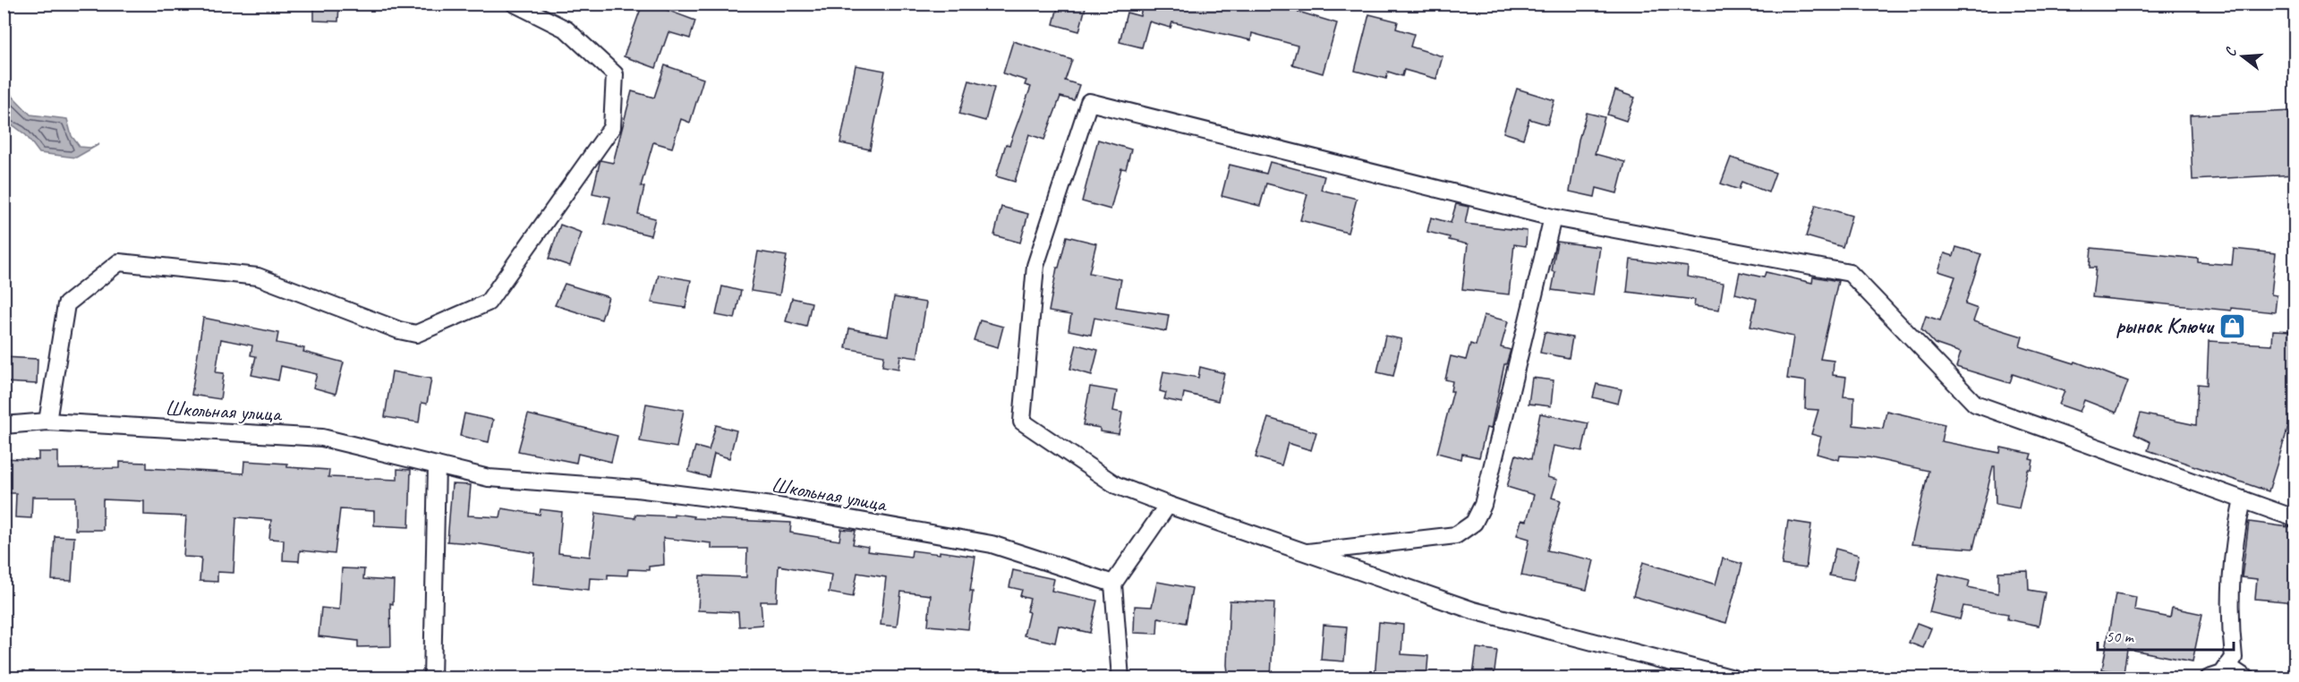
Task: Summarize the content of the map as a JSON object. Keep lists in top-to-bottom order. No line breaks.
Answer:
{"streets":{"street":["Школьная улица"]},"places":{"shop":["рынок Ключи"]},"scale_bar":"50 m","north":"left"}
